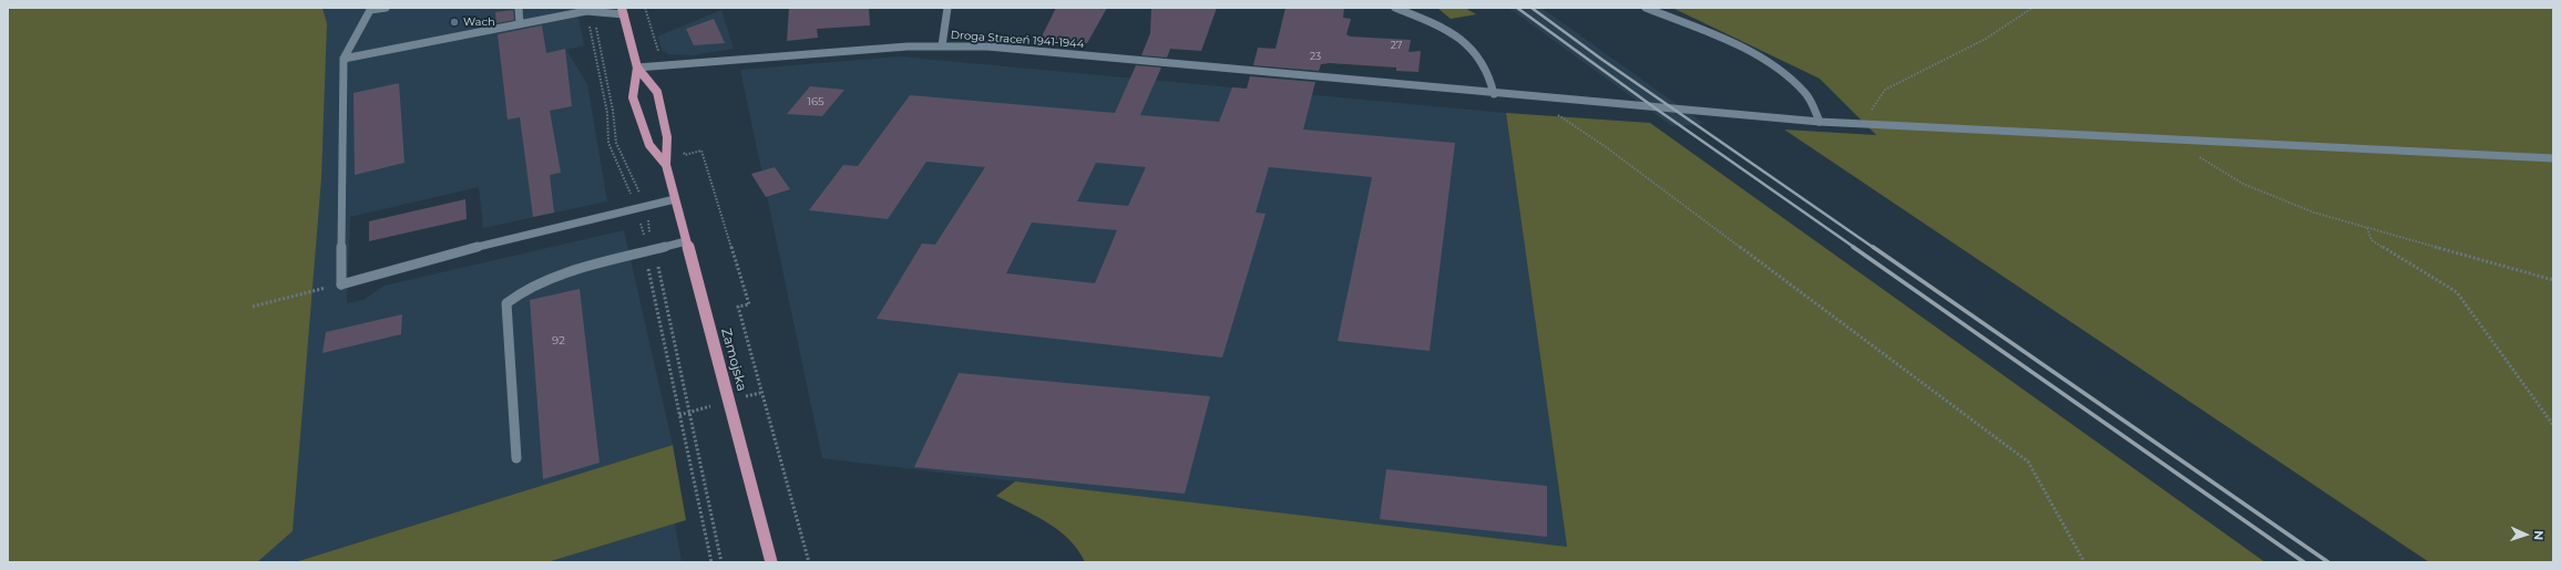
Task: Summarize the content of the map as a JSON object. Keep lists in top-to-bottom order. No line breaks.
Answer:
{"streets":{"main road":["Zamojska"],"street":["Droga Straceń 1941-1944"]},"crossings":[["Droga Straceń 1941-1944","Zamojska"]],"places":["Wach"],"house_numbers":["27","23","165","92"],"north":"right"}
